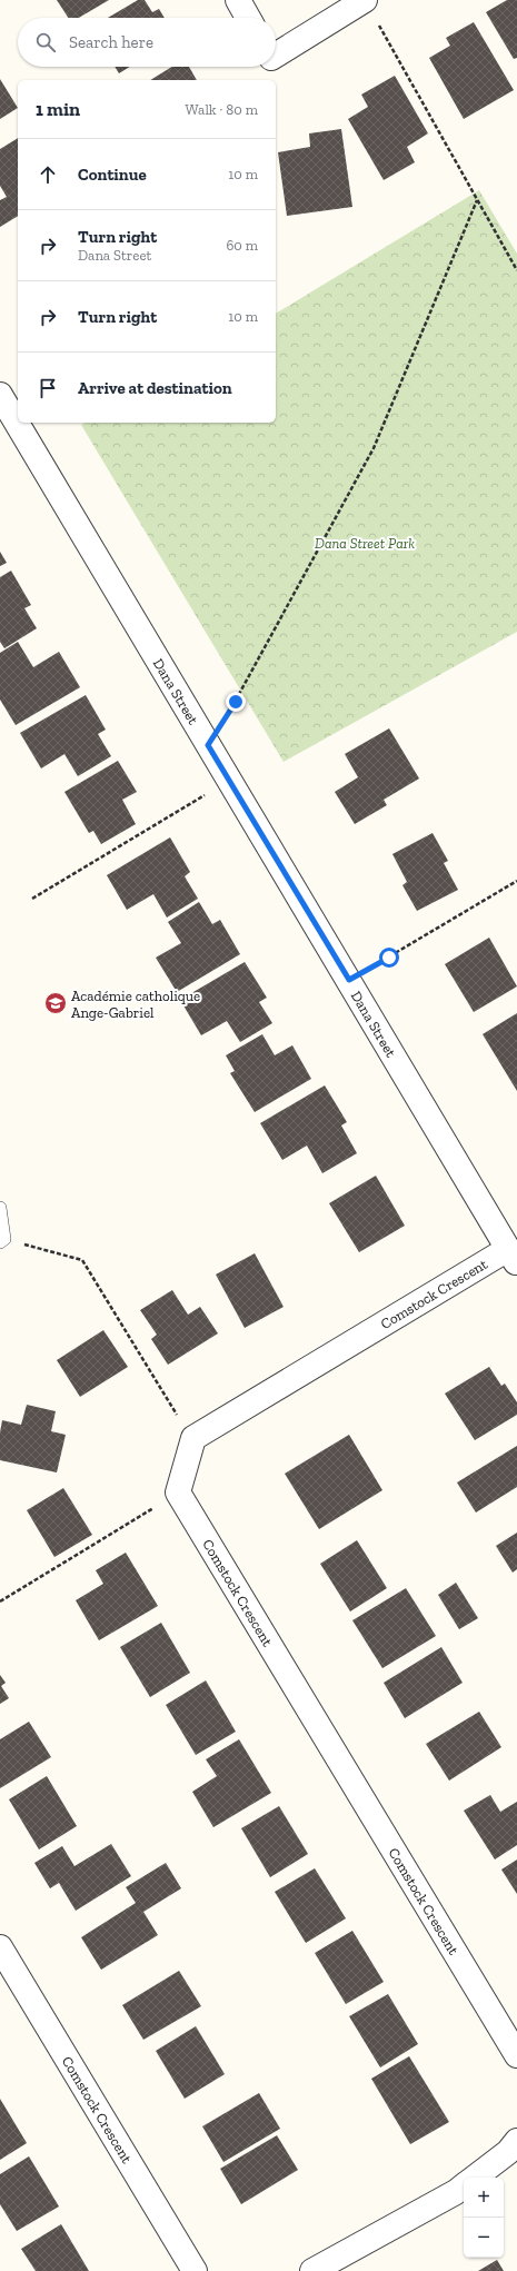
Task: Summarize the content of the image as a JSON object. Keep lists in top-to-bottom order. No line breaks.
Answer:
{"streets":{"street":["Dana Street","Comstock Crescent"]},"crossings":[["Dana Street","Comstock Crescent"]],"parks":["Dana Street Park"],"places":{"school or university":["Académie catholique Ange-Gabriel"]},"page":{"search":"Search here","heading":["1 min","Walk · 80 m"],"list":[["Continue","10 m"],["Turn right","Dana Street","60 m"],["Turn right","10 m"],"Arrive at destination"],"map_buttons":["+","−"]}}
